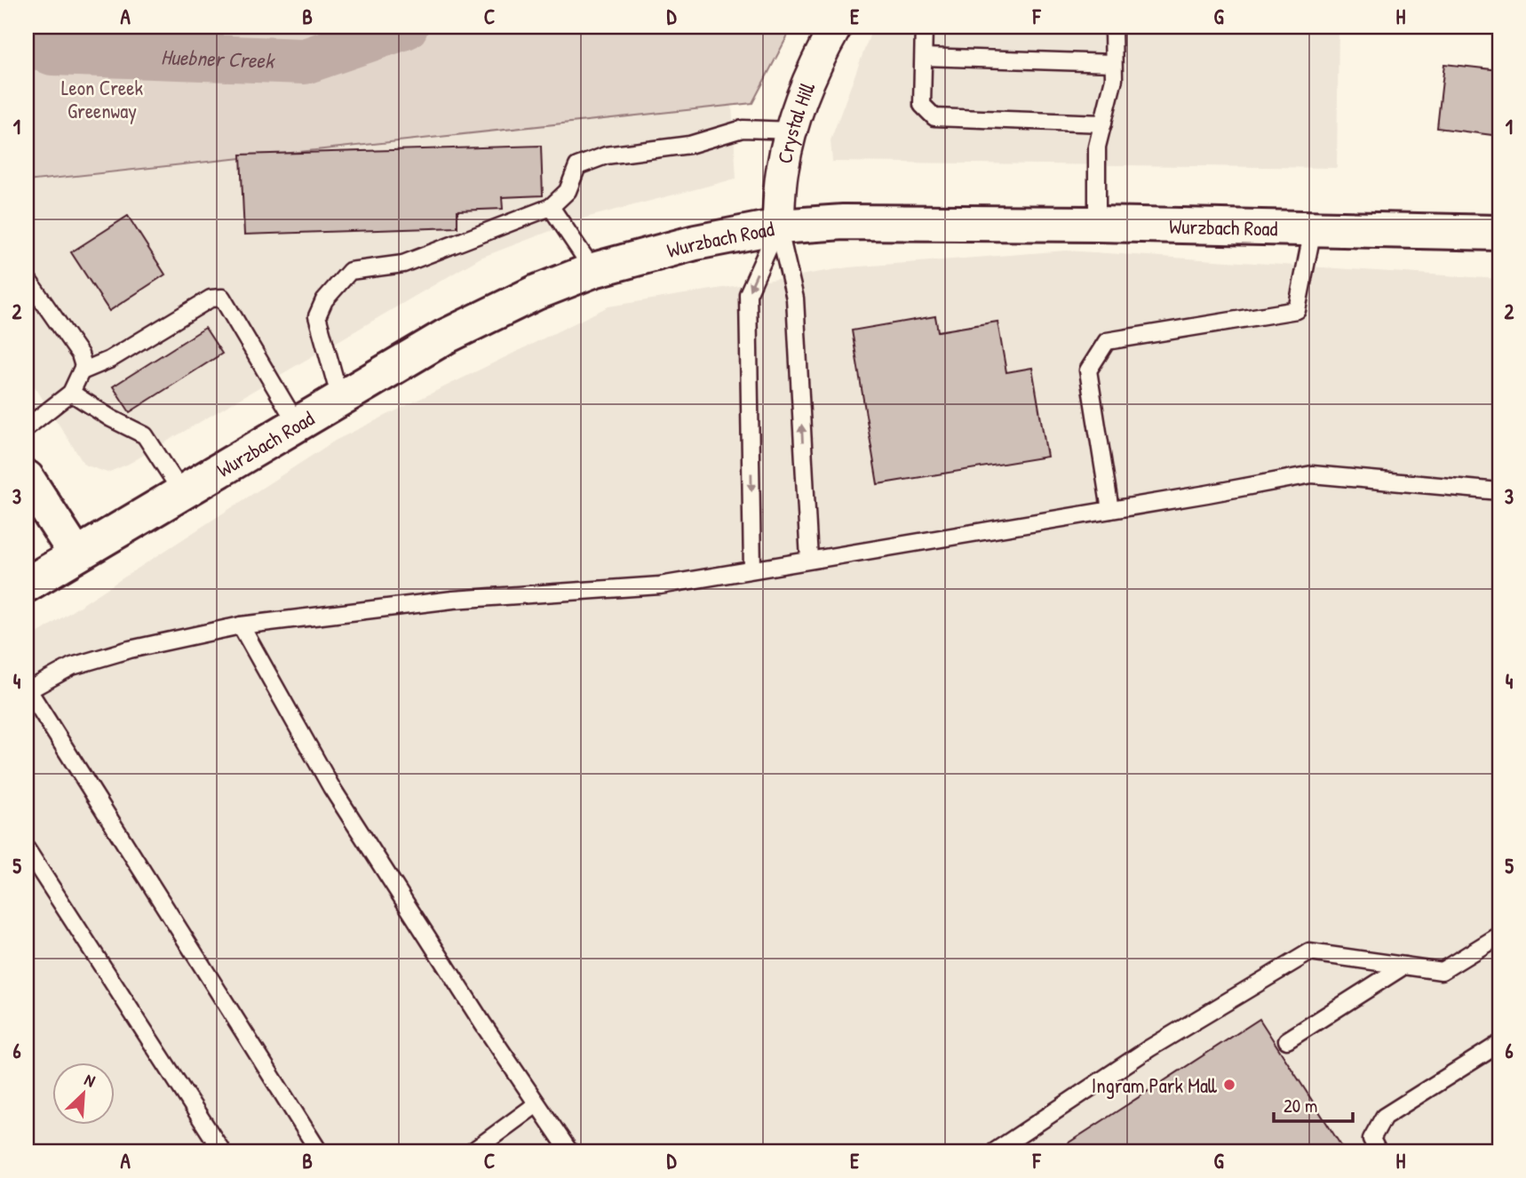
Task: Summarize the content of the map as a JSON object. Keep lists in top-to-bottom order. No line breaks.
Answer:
{"streets":{"main road":["Wurzbach Road"],"street":["Crystal Hill"]},"crossings":[["Crystal Hill","Wurzbach Road"]],"water":["Huebner Creek"],"parks":["Leon Creek Greenway"],"places":["Ingram Park Mall"],"scale_bar":"20 m","north":"top right","grid":{"columns":["A","B","C","D","E","F","G","H"],"rows":["1","2","3","4","5","6"]}}
